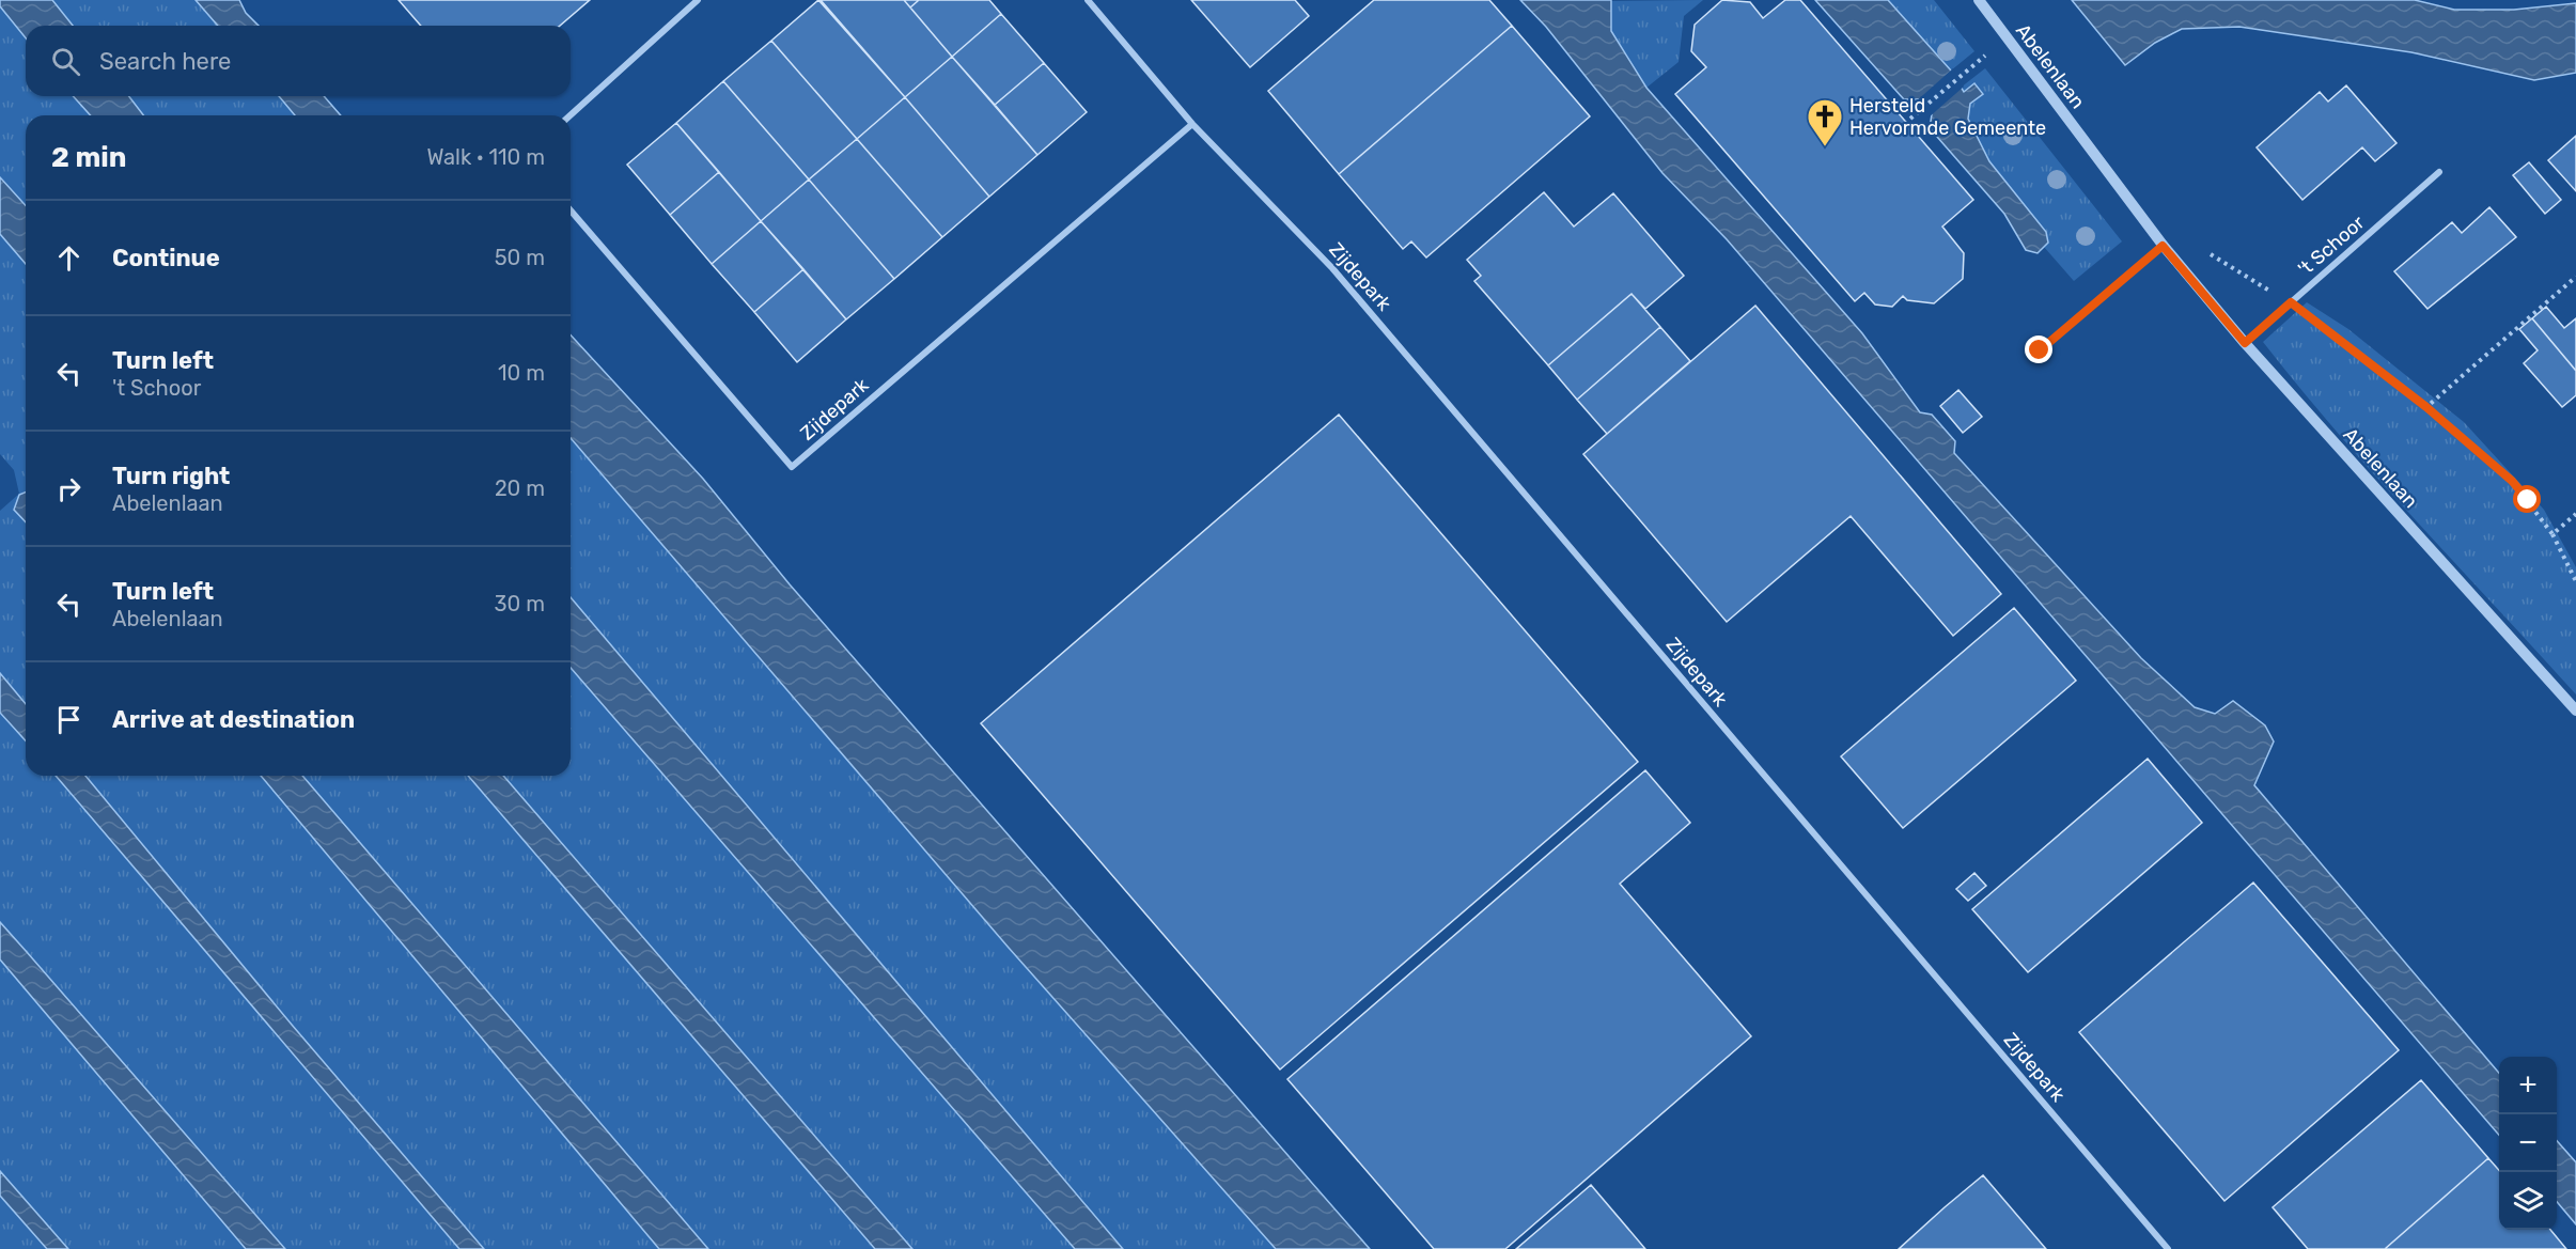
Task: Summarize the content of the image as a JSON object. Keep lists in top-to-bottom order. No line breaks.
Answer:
{"streets":{"street":["Abelenlaan","'t Schoor","Zijdepark"]},"crossings":[["Abelenlaan","'t Schoor"]],"places":{"church":["Hersteld Hervormde Gemeente"]},"page":{"search":"Search here","heading":["2 min","Walk · 110 m"],"list":[["Continue","50 m"],["Turn left","'t Schoor","10 m"],["Turn right","Abelenlaan","20 m"],["Turn left","Abelenlaan","30 m"],"Arrive at destination"],"map_buttons":["+","−"]}}
